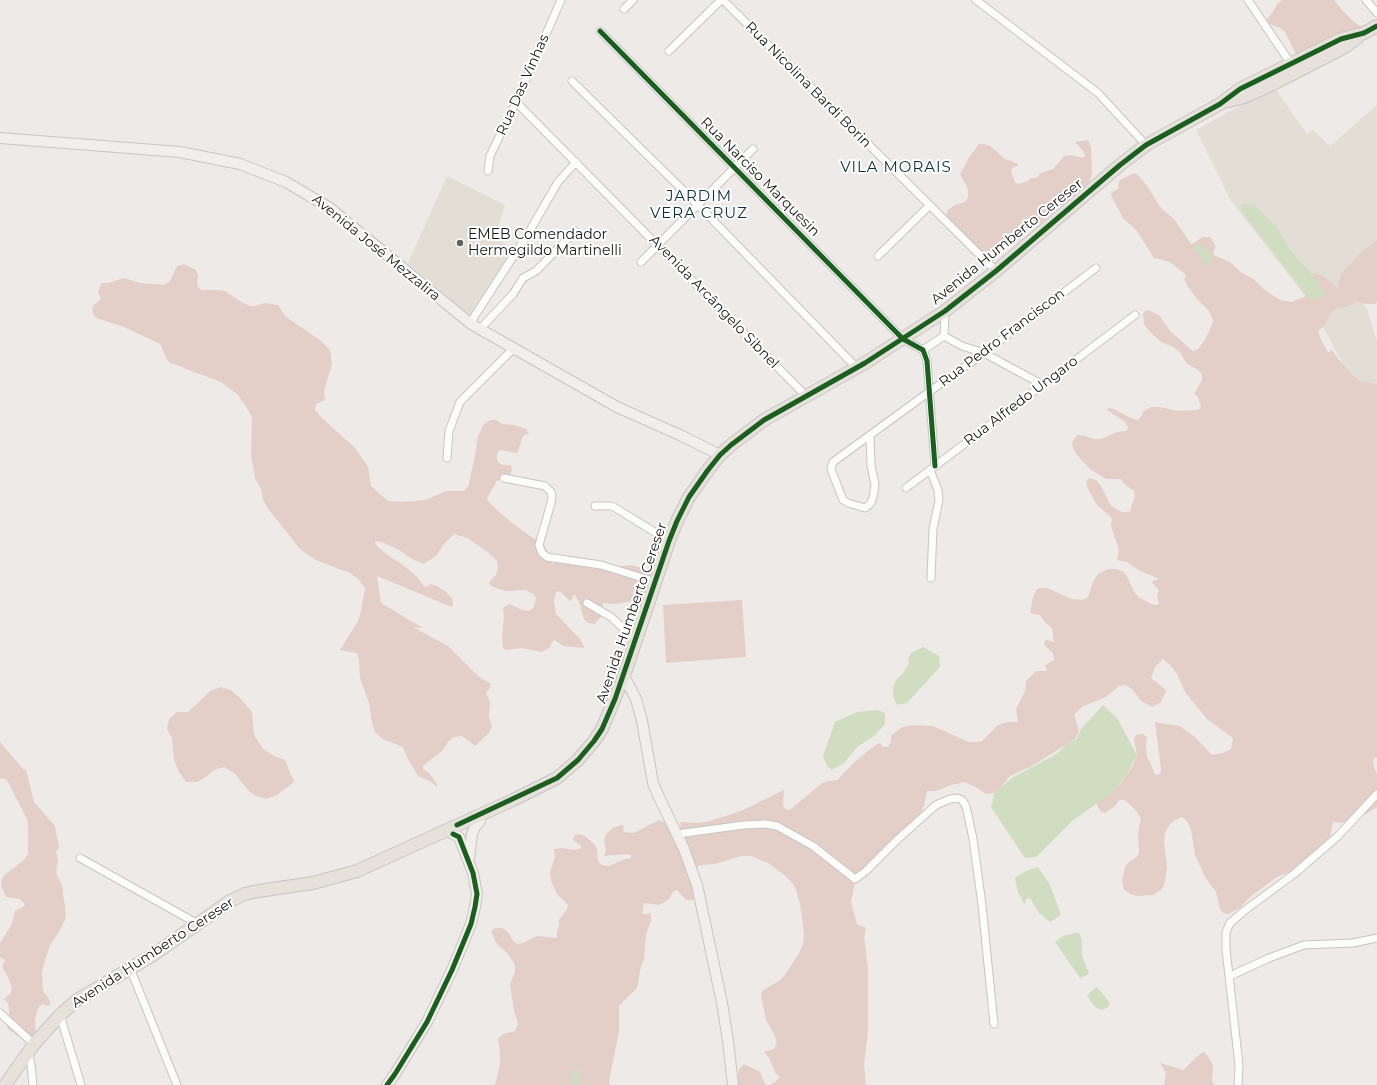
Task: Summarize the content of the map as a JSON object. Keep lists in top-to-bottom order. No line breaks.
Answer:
{"streets":{"main road":["Avenida Humberto Cereser","Avenida José Mezzalira"],"street":["Rua Das Vinhas","Rua Nicolina Bardi Borin","Rua Narciso Marquesin","Avenida Arcângelo Sibnel","Rua Pedro Franciscon","Rua Alfredo Ungaro"]},"crossings":[["Rua Das Vinhas","Avenida Arcângelo Sibnel"],["Rua Nicolina Bardi Borin","Avenida Humberto Cereser"],["Rua Narciso Marquesin","Avenida Humberto Cereser"],["Avenida Humberto Cereser","Avenida José Mezzalira"],["Avenida Humberto Cereser","Avenida Arcângelo Sibnel"]],"districts":["VILA MORAIS","JARDIM VERA CRUZ"],"places":["EMEB Comendador Hermegildo Martinelli"]}
